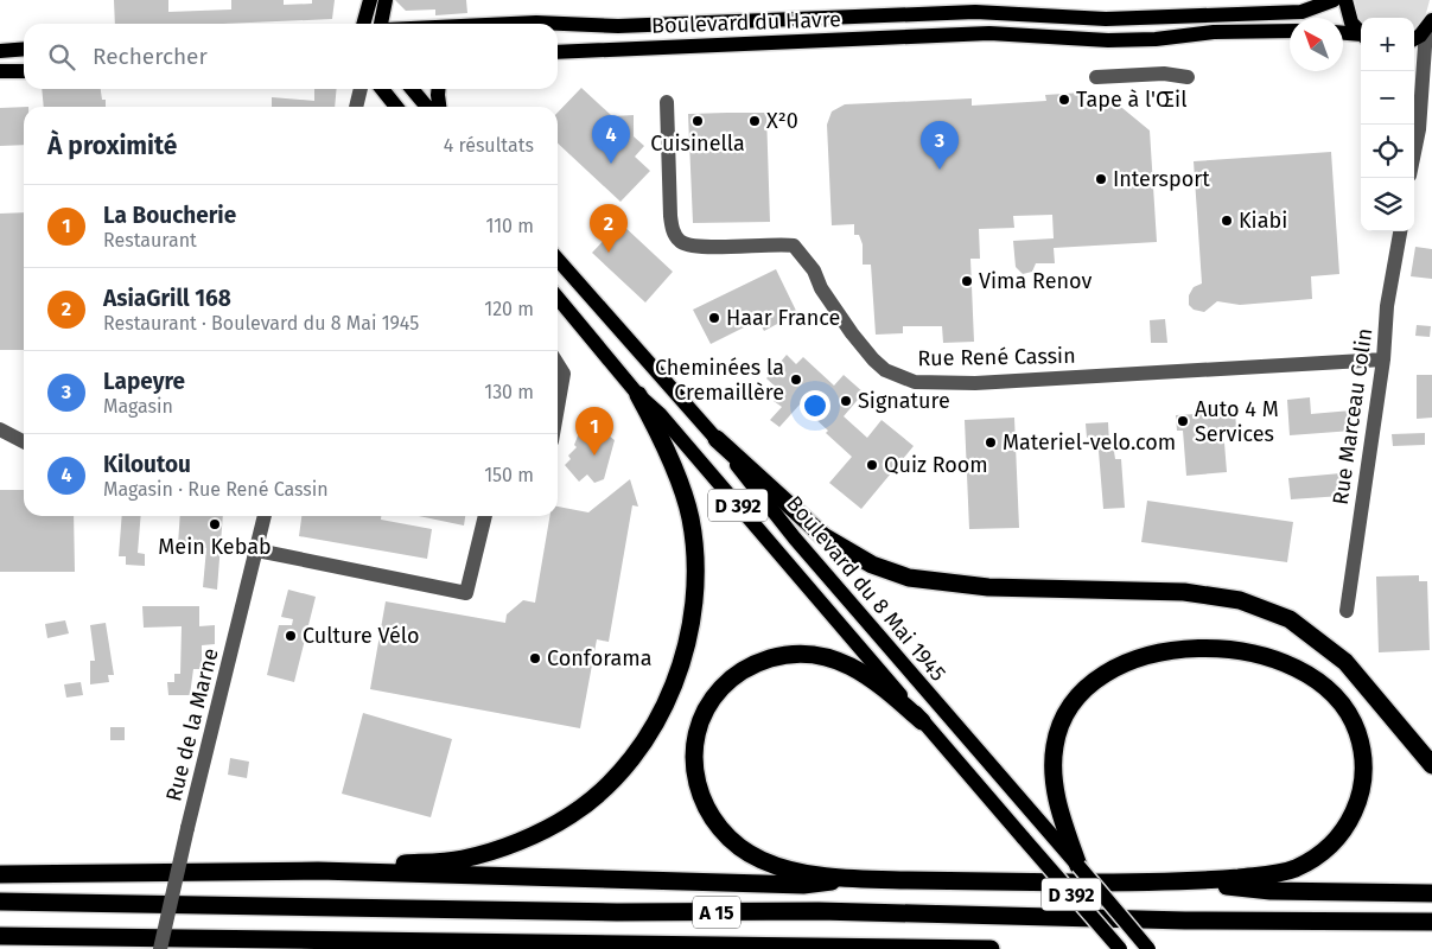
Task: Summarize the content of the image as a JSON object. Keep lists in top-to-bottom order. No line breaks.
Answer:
{"streets":{"highway":["A 15"],"main road":["Boulevard du Havre","D 392","Boulevard du 8 Mai 1945"],"street":["Rue René Cassin","Rue Marceau Colin","Rue de la Marne"]},"crossings":[["Rue René Cassin","Rue Marceau Colin"]],"places":["Tape à l'Œil","Cuisinella","X²0","Intersport","Kiabi","Vima Renov","Haar France","Cheminées la Cremaillère","Signature","Auto 4 M Services","Materiel-velo.com","Quiz Room","Mein Kebab","Culture Vélo","Conforama"],"north":"top left","page":{"map_buttons":["+","−"],"search":"Rechercher","heading":["À proximité","4 résultats"],"pins":["4","3","2","1"],"list":[{"mark":"1","name":"La Boucherie","note":"Restaurant","value":"110 m"},{"mark":"2","name":"AsiaGrill 168","note":"Restaurant · Boulevard du 8 Mai 1945","value":"120 m"},{"mark":"3","name":"Lapeyre","note":"Magasin","value":"130 m"},{"mark":"4","name":"Kiloutou","note":"Magasin · Rue René Cassin","value":"150 m"}]}}
